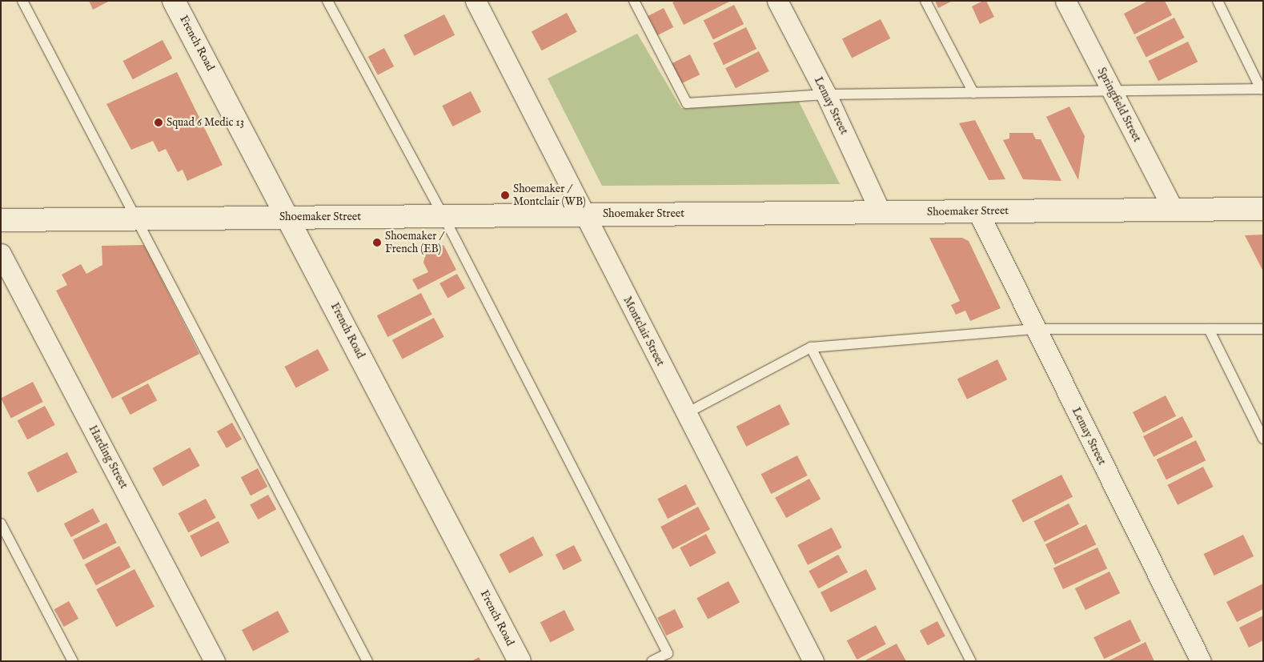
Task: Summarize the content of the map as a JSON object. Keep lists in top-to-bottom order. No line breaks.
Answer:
{"streets":{"street":["French Road","Springfield Street","Lemay Street","Shoemaker Street","Montclair Street","Harding Street"]},"crossings":[["French Road","Shoemaker Street"],["Springfield Street","Shoemaker Street"],["Lemay Street","Shoemaker Street"],["Shoemaker Street","Montclair Street"]],"places":["Squad 6 Medic 13","Shoemaker / Montclair (WB)","Shoemaker / French (EB)"]}
